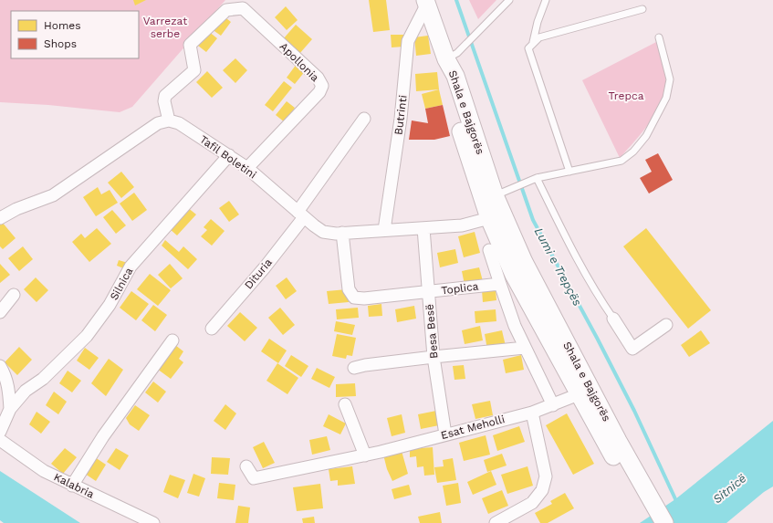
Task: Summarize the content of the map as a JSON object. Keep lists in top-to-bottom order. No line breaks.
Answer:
{"streets":{"main road":["Shala e Bajgorës"],"street":["Apollonia","Butrinti","Tafil Boletini","Dituria","Silnica","Toplica","Besa Besë","Esat Meholli","Kalabria"]},"crossings":[["Apollonia","Tafil Boletini"],["Shala e Bajgorës","Butrinti"],["Shala e Bajgorës","Tafil Boletini"],["Shala e Bajgorës","Esat Meholli"],["Butrinti","Tafil Boletini"],["Tafil Boletini","Dituria"],["Tafil Boletini","Silnica"],["Tafil Boletini","Toplica"],["Tafil Boletini","Besa Besë"],["Toplica","Besa Besë"],["Besa Besë","Esat Meholli"]],"water":["Lumi e Trepçës","Sitnicë"],"parks":["Varrezat serbe","Trepca"],"legend":["Homes","Shops"]}
